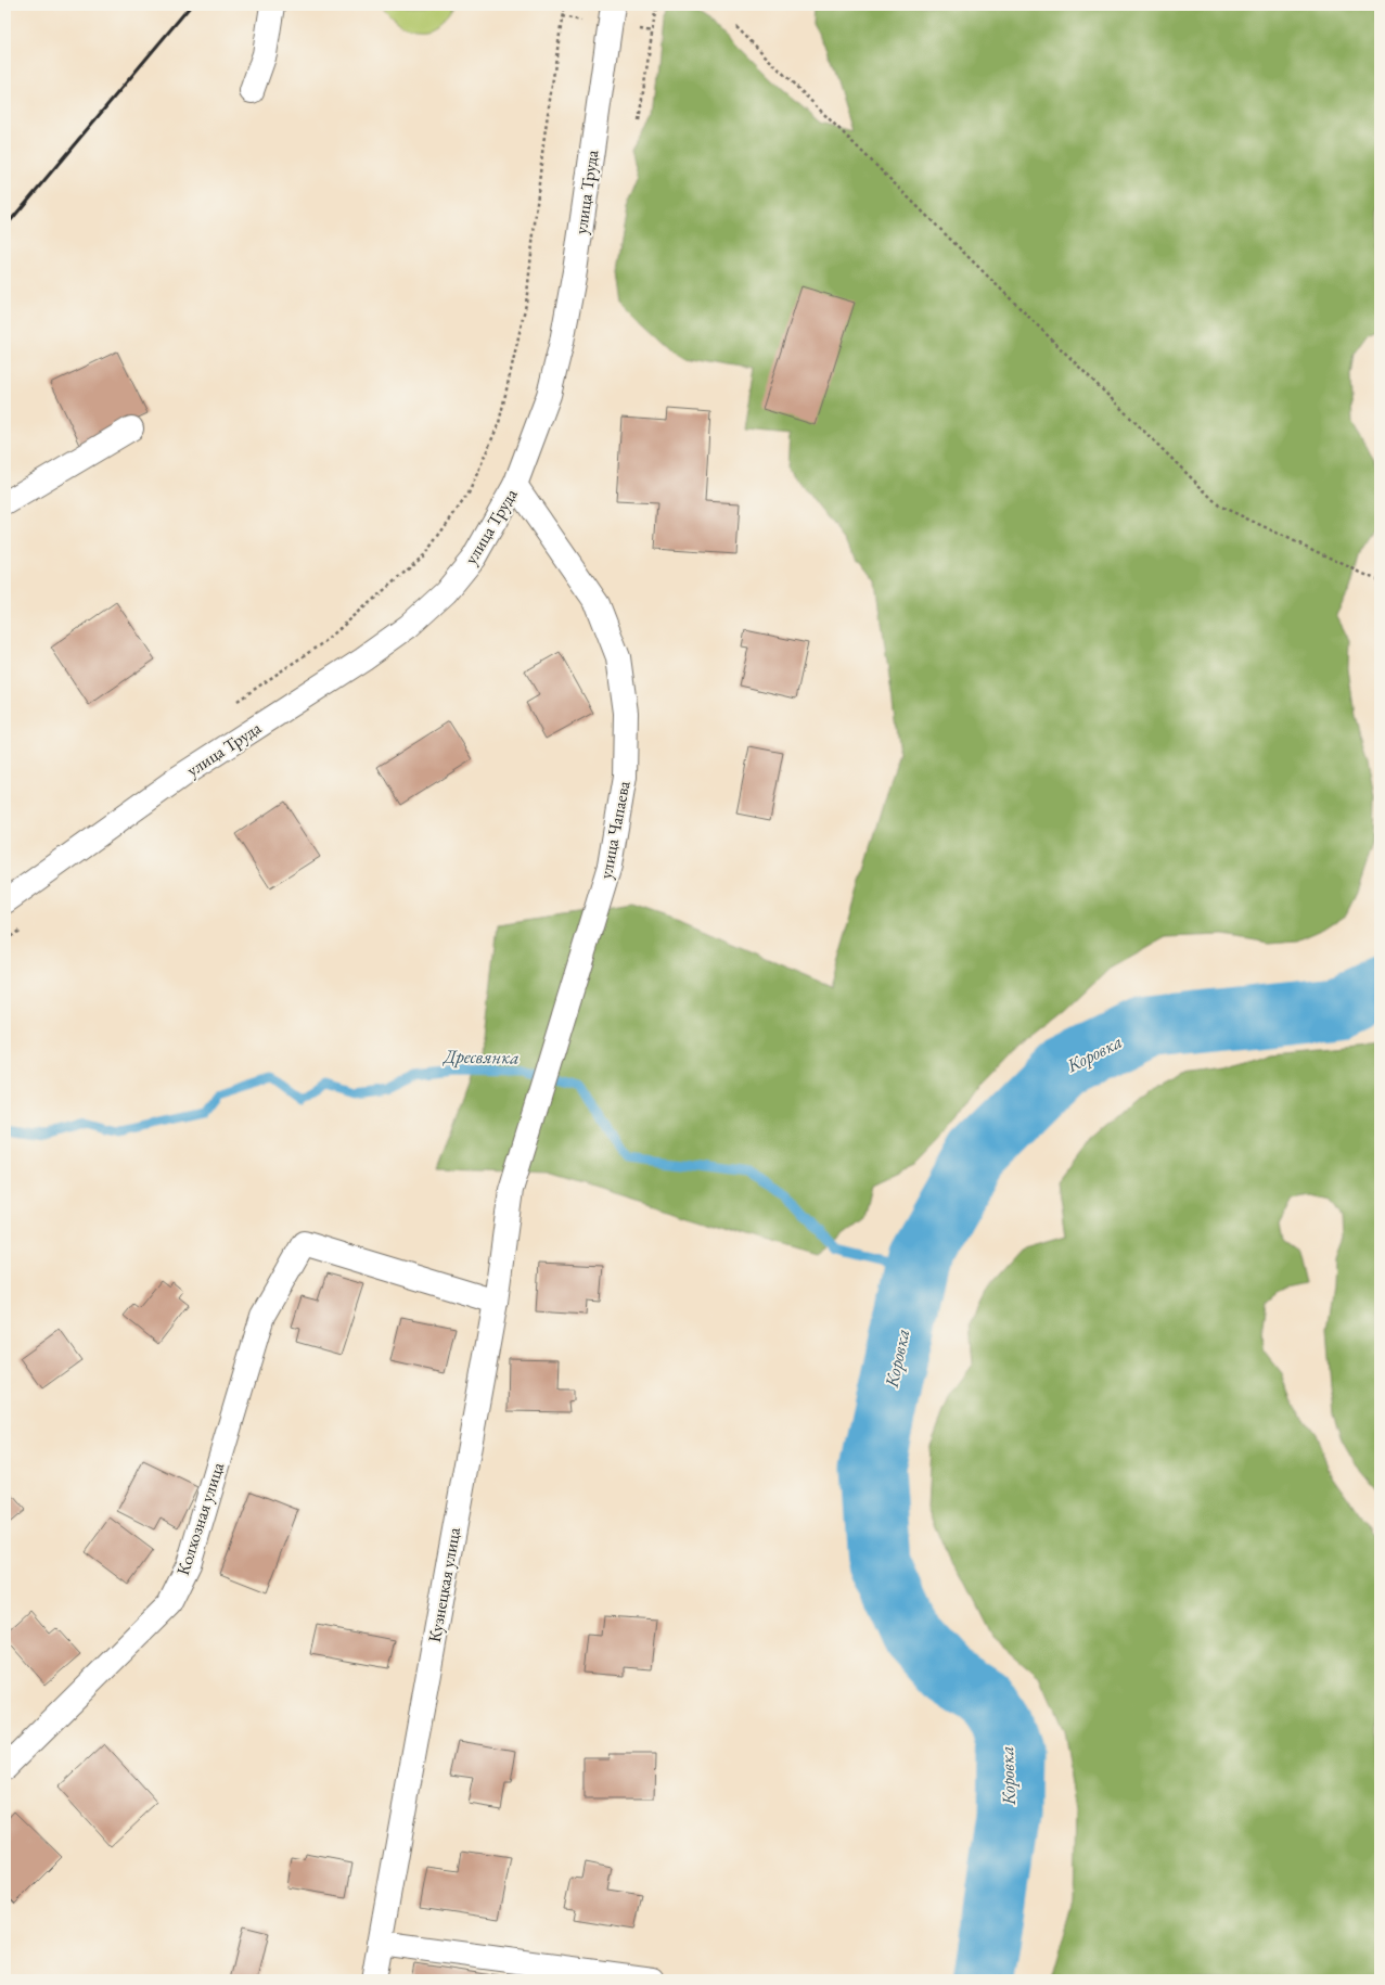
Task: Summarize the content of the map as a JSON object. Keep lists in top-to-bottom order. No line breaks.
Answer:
{"streets":{"street":["улица Труда","улица Чапаева","Колхозная улица","Кузнецкая улица"]},"crossings":[["улица Труда","улица Чапаева"],["улица Чапаева","Кузнецкая улица"],["Колхозная улица","Кузнецкая улица"]],"water":["Коровка","Дресвянка"]}
